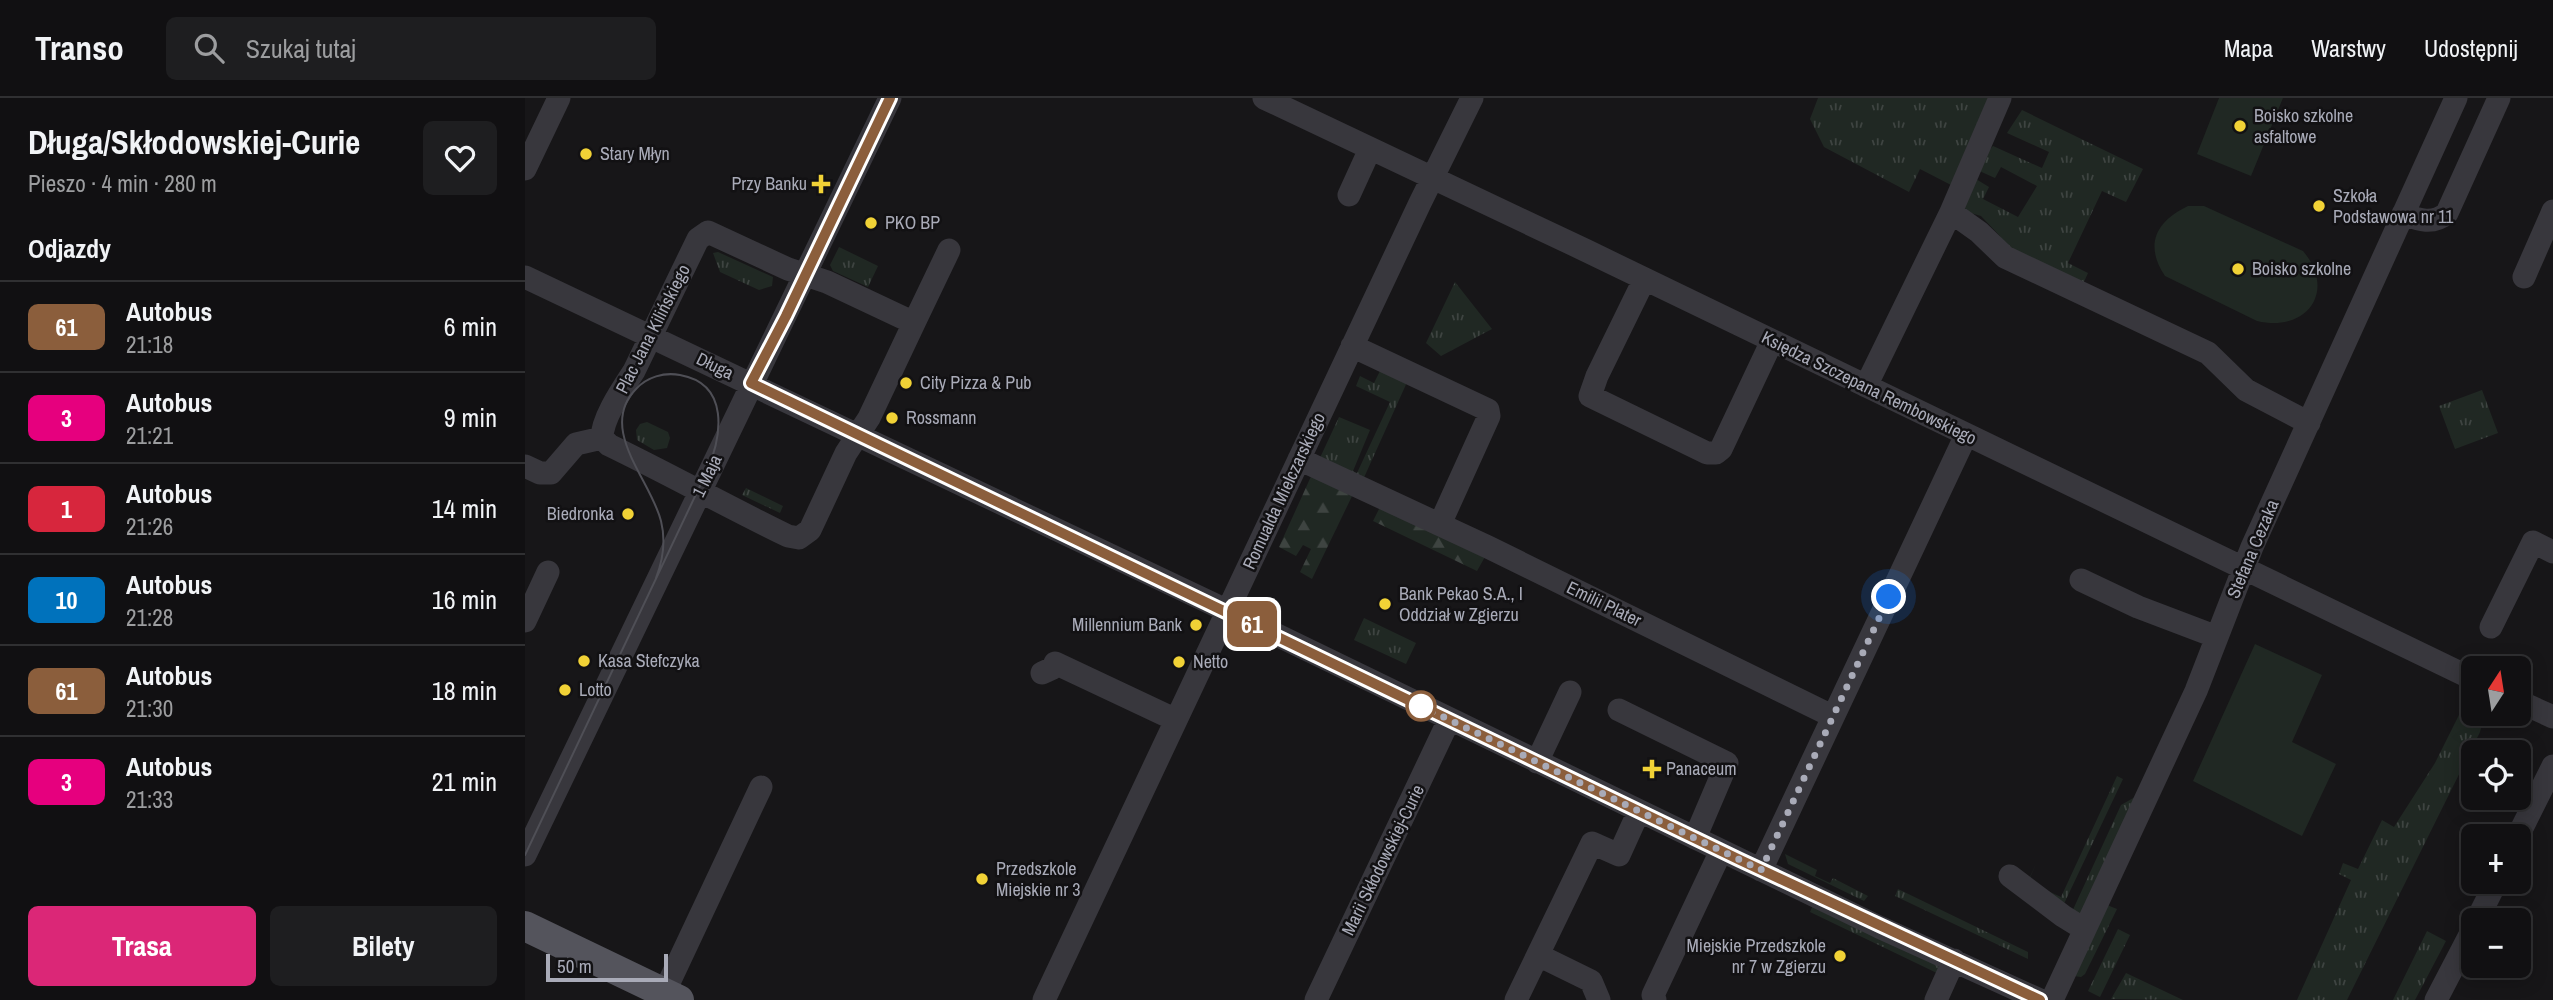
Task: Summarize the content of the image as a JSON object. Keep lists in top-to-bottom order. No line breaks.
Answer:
{"streets":{"street":["Plac Jana Kilińskiego","Długa","Księdza Szczepana Rembowskiego","1 Maja","Romualda Mielczarskiego","Stefana Cezaka","Emilii Plater","Marii Skłodowskiej-Curie"]},"crossings":[["Plac Jana Kilińskiego","Długa"],["Plac Jana Kilińskiego","1 Maja"],["Długa","1 Maja"],["Długa","Romualda Mielczarskiego"],["Długa","Marii Skłodowskiej-Curie"],["Księdza Szczepana Rembowskiego","Romualda Mielczarskiego"],["Księdza Szczepana Rembowskiego","Stefana Cezaka"],["Romualda Mielczarskiego","Emilii Plater"]],"places":{"other":["Boisko szkolne asfaltowe","Stary Młyn","Szkoła Podstawowa nr 11","PKO BP","Boisko szkolne","City Pizza & Pub","Rossmann","Biedronka","Bank Pekao S.A., I Oddział w Zgierzu","Millennium Bank","Kasa Stefczyka","Netto","Lotto","Przedszkole Miejskie nr 3","Miejskie Przedszkole nr 7 w Zgierzu"],"health":["Przy Banku","Panaceum"]},"lines":["bus line 61"],"scale_bar":"50 m","north":"top","page":{"header":"Transo","search":"Szukaj tutaj","nav":["Mapa","Warstwy","Udostępnij"],"heading":[["Długa/Skłodowskiej-Curie","Pieszo · 4 min · 280 m"],"Odjazdy"],"on_map":"61","list":[{"mark":"61","name":"Autobus","note":"21:18","value":"6 min"},{"mark":"3","name":"Autobus","note":"21:21","value":"9 min"},{"mark":"1","name":"Autobus","note":"21:26","value":"14 min"},{"mark":"10","name":"Autobus","note":"21:28","value":"16 min"},{"mark":"61","name":"Autobus","note":"21:30","value":"18 min"},{"mark":"3","name":"Autobus","note":"21:33","value":"21 min"}],"map_buttons":["+","−"],"buttons":["Trasa","Bilety"],"scale":"50 m"}}
